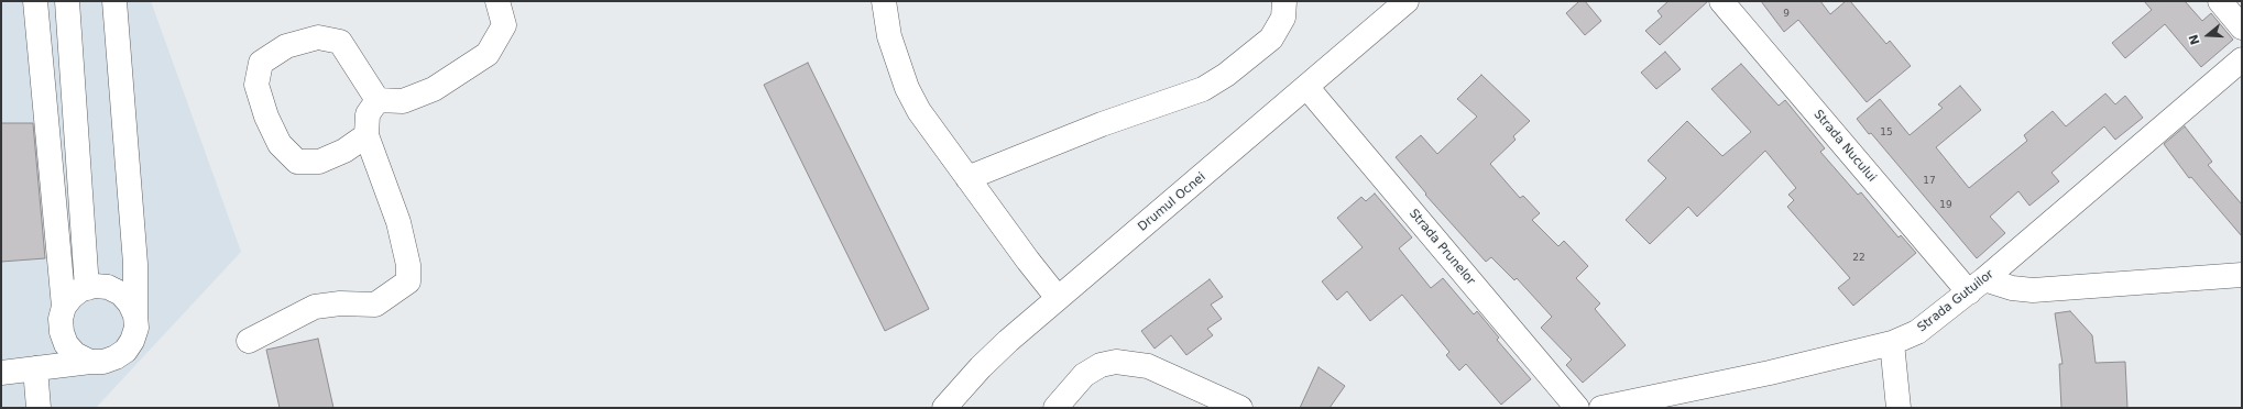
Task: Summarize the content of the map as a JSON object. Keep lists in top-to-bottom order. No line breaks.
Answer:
{"streets":{"street":["Strada Nucului","Drumul Ocnei","Strada Prunelor","Strada Gutuilor"]},"crossings":[["Strada Nucului","Strada Gutuilor"],["Drumul Ocnei","Strada Prunelor"]],"house_numbers":["9","15","17","19","22"],"north":"left"}
